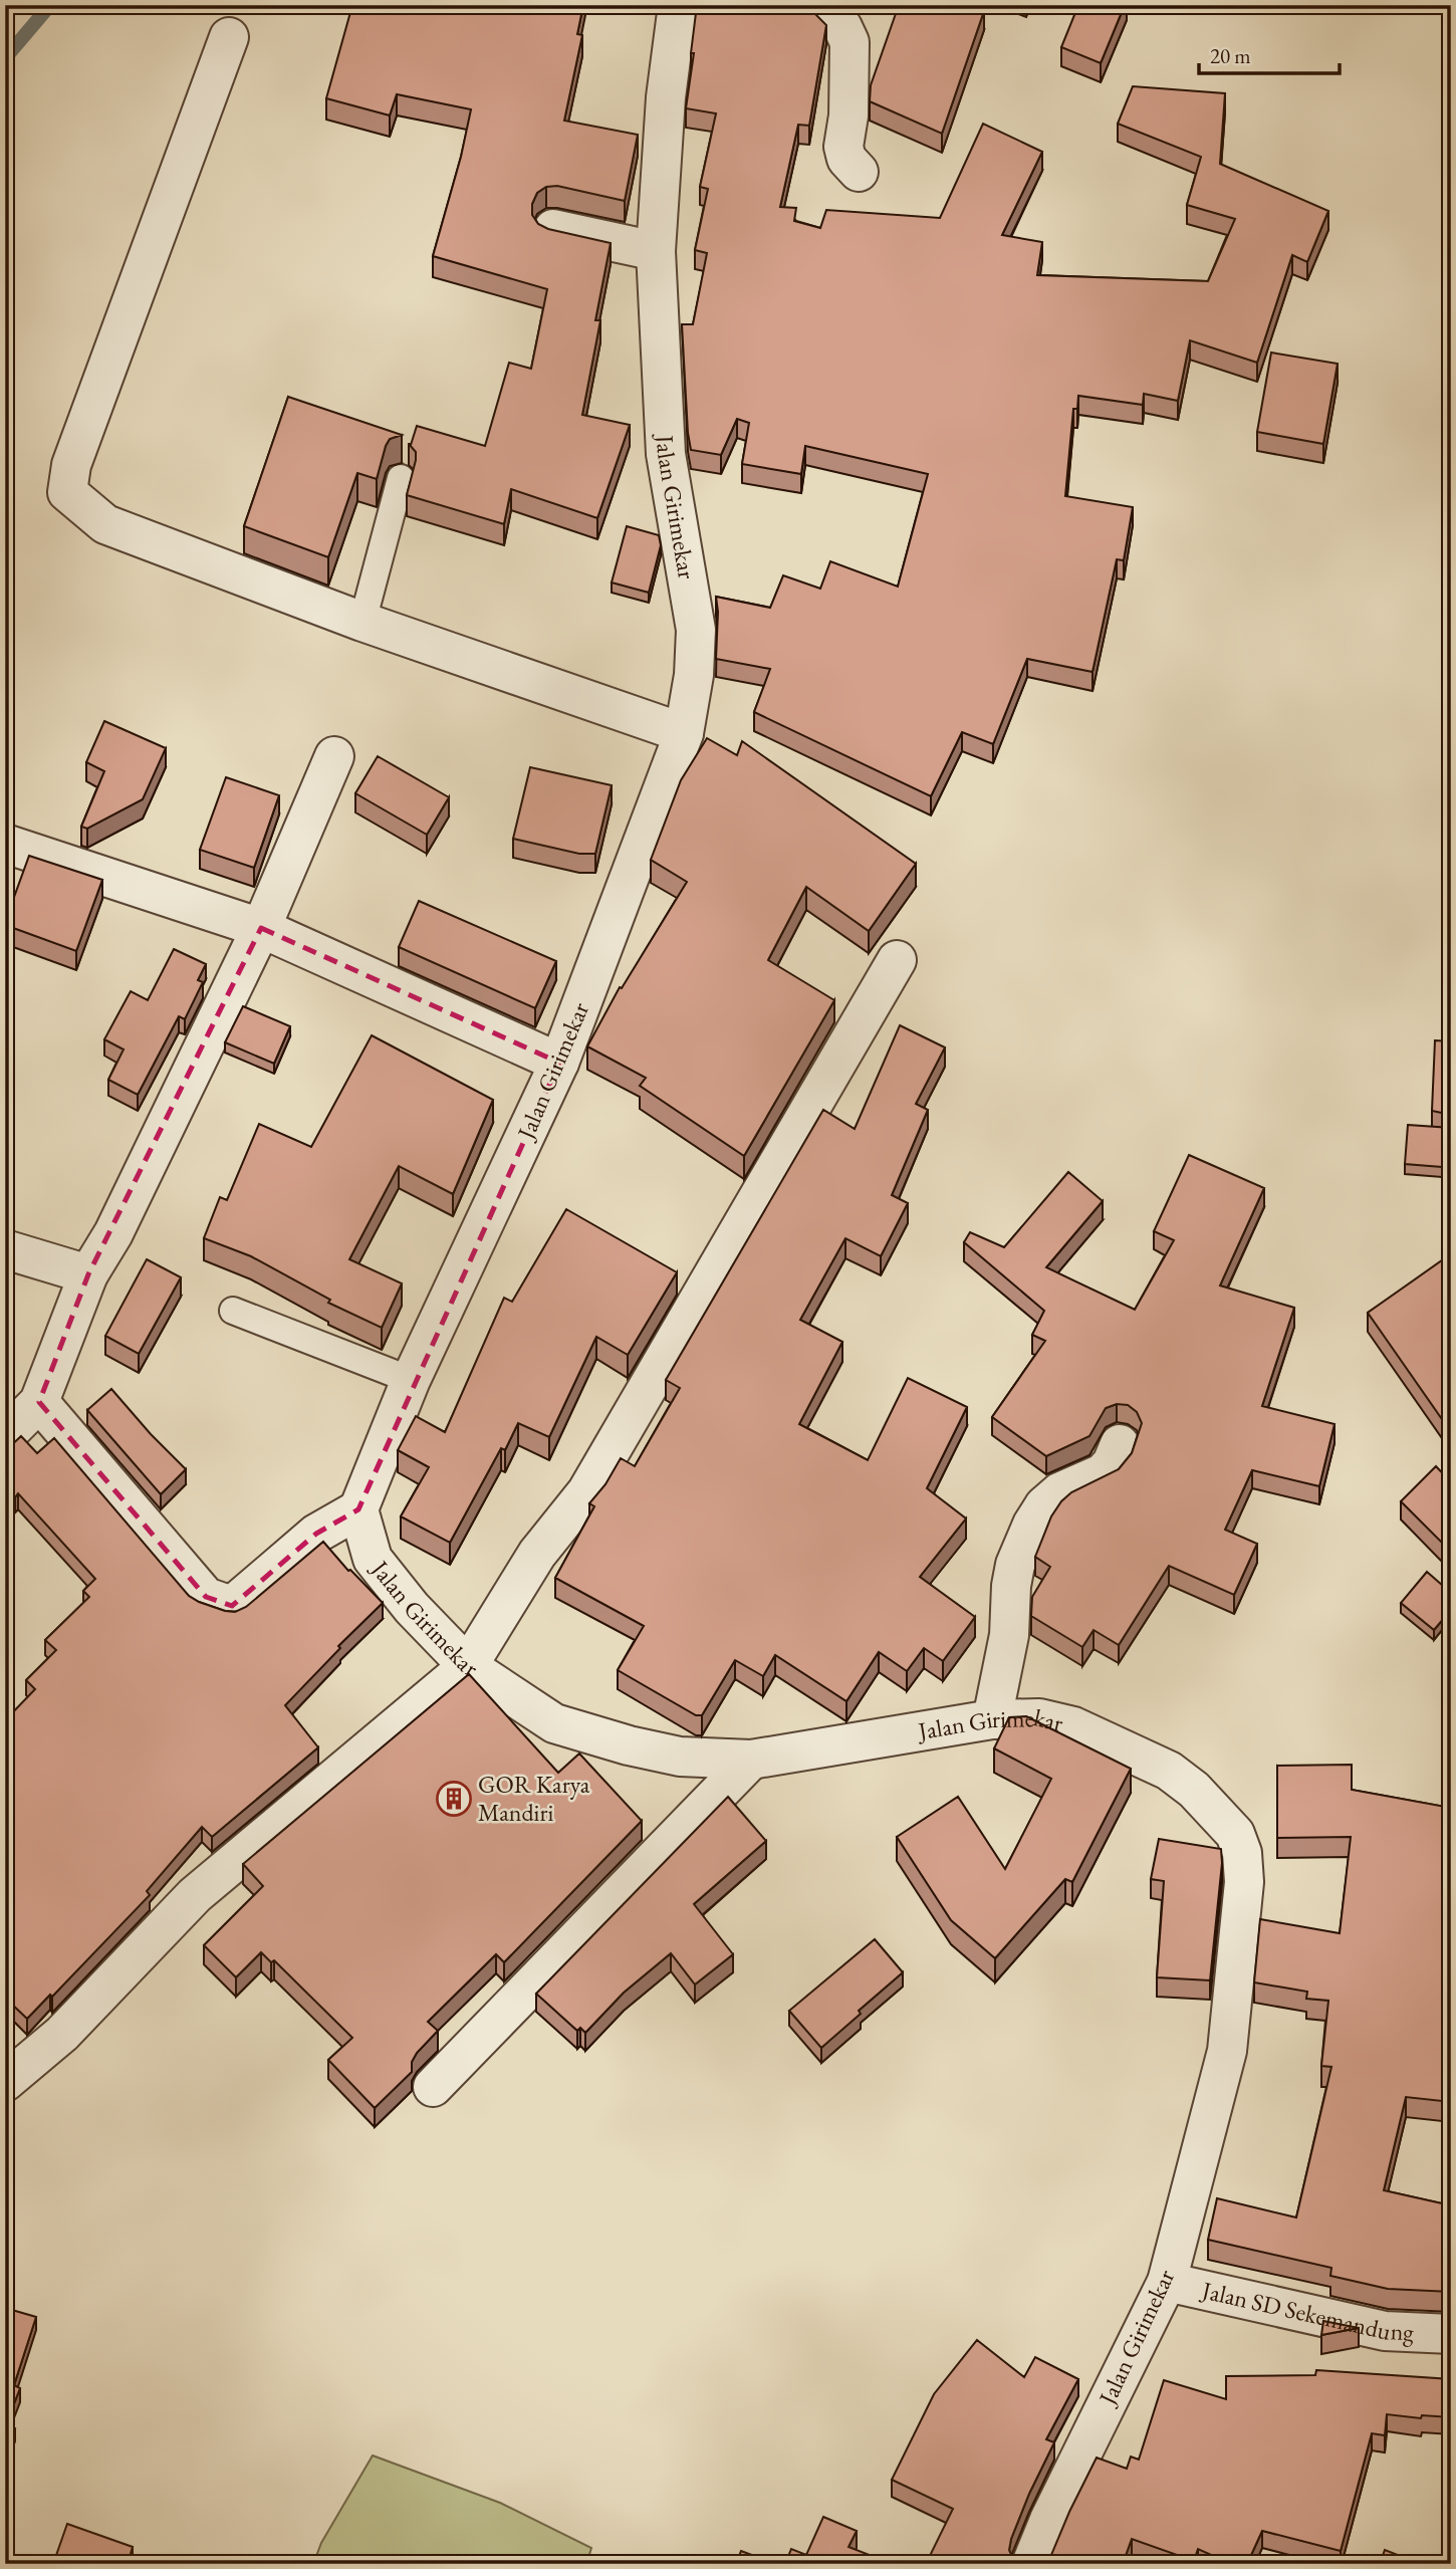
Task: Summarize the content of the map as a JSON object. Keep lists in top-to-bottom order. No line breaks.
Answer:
{"streets":{"street":["Jalan Girimekar","Jalan SD Sekemandung"]},"crossings":[["Jalan Girimekar","Jalan SD Sekemandung"]],"places":{"building":["GOR Karya Mandiri"]},"scale_bar":"20 m"}
